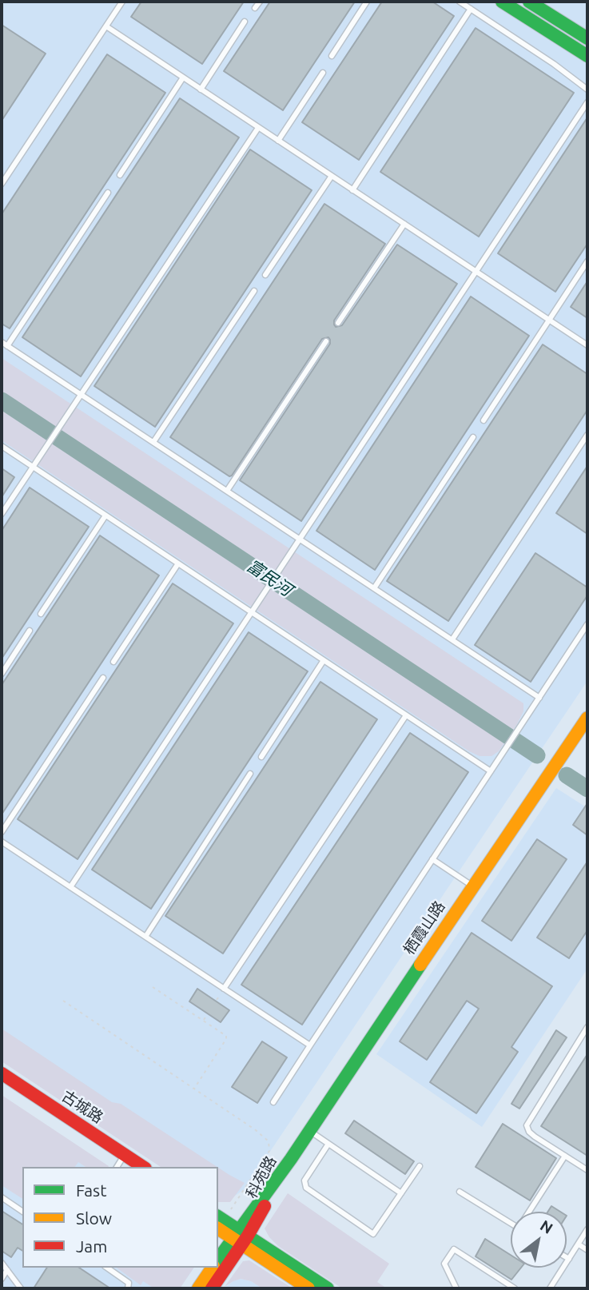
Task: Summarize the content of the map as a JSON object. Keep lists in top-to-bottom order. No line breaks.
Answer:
{"streets":{"street":["栖霞山路","古城路","科苑路"]},"crossings":[["栖霞山路","科苑路"]],"water":["富民河"],"legend":["Fast","Slow","Jam"],"north":"top right"}
